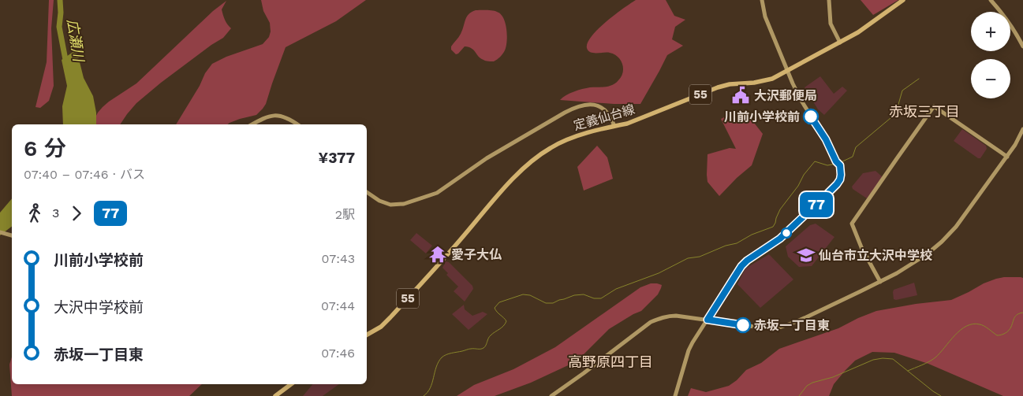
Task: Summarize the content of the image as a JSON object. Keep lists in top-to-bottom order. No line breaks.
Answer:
{"streets":{"main road":["55","定義仙台線"]},"districts":["赤坂三丁目","高野原四丁目"],"water":["広瀬川"],"places":{"public building":["大沢郵便局"],"other":["川前小学校前","赤坂一丁目東"],"temple":["愛子大仏"],"school or university":["仙台市立大沢中学校"]},"lines":["bus line 77"],"page":{"on_map":"77","map_buttons":["+","−"],"heading":["6 分","07:40 – 07:46 · バス","¥377"],"legs":["3","77","2駅"],"list":[{"name":"川前小学校前","value":"07:43"},{"name":"大沢中学校前","value":"07:44"},{"name":"赤坂一丁目東","value":"07:46"}]}}
